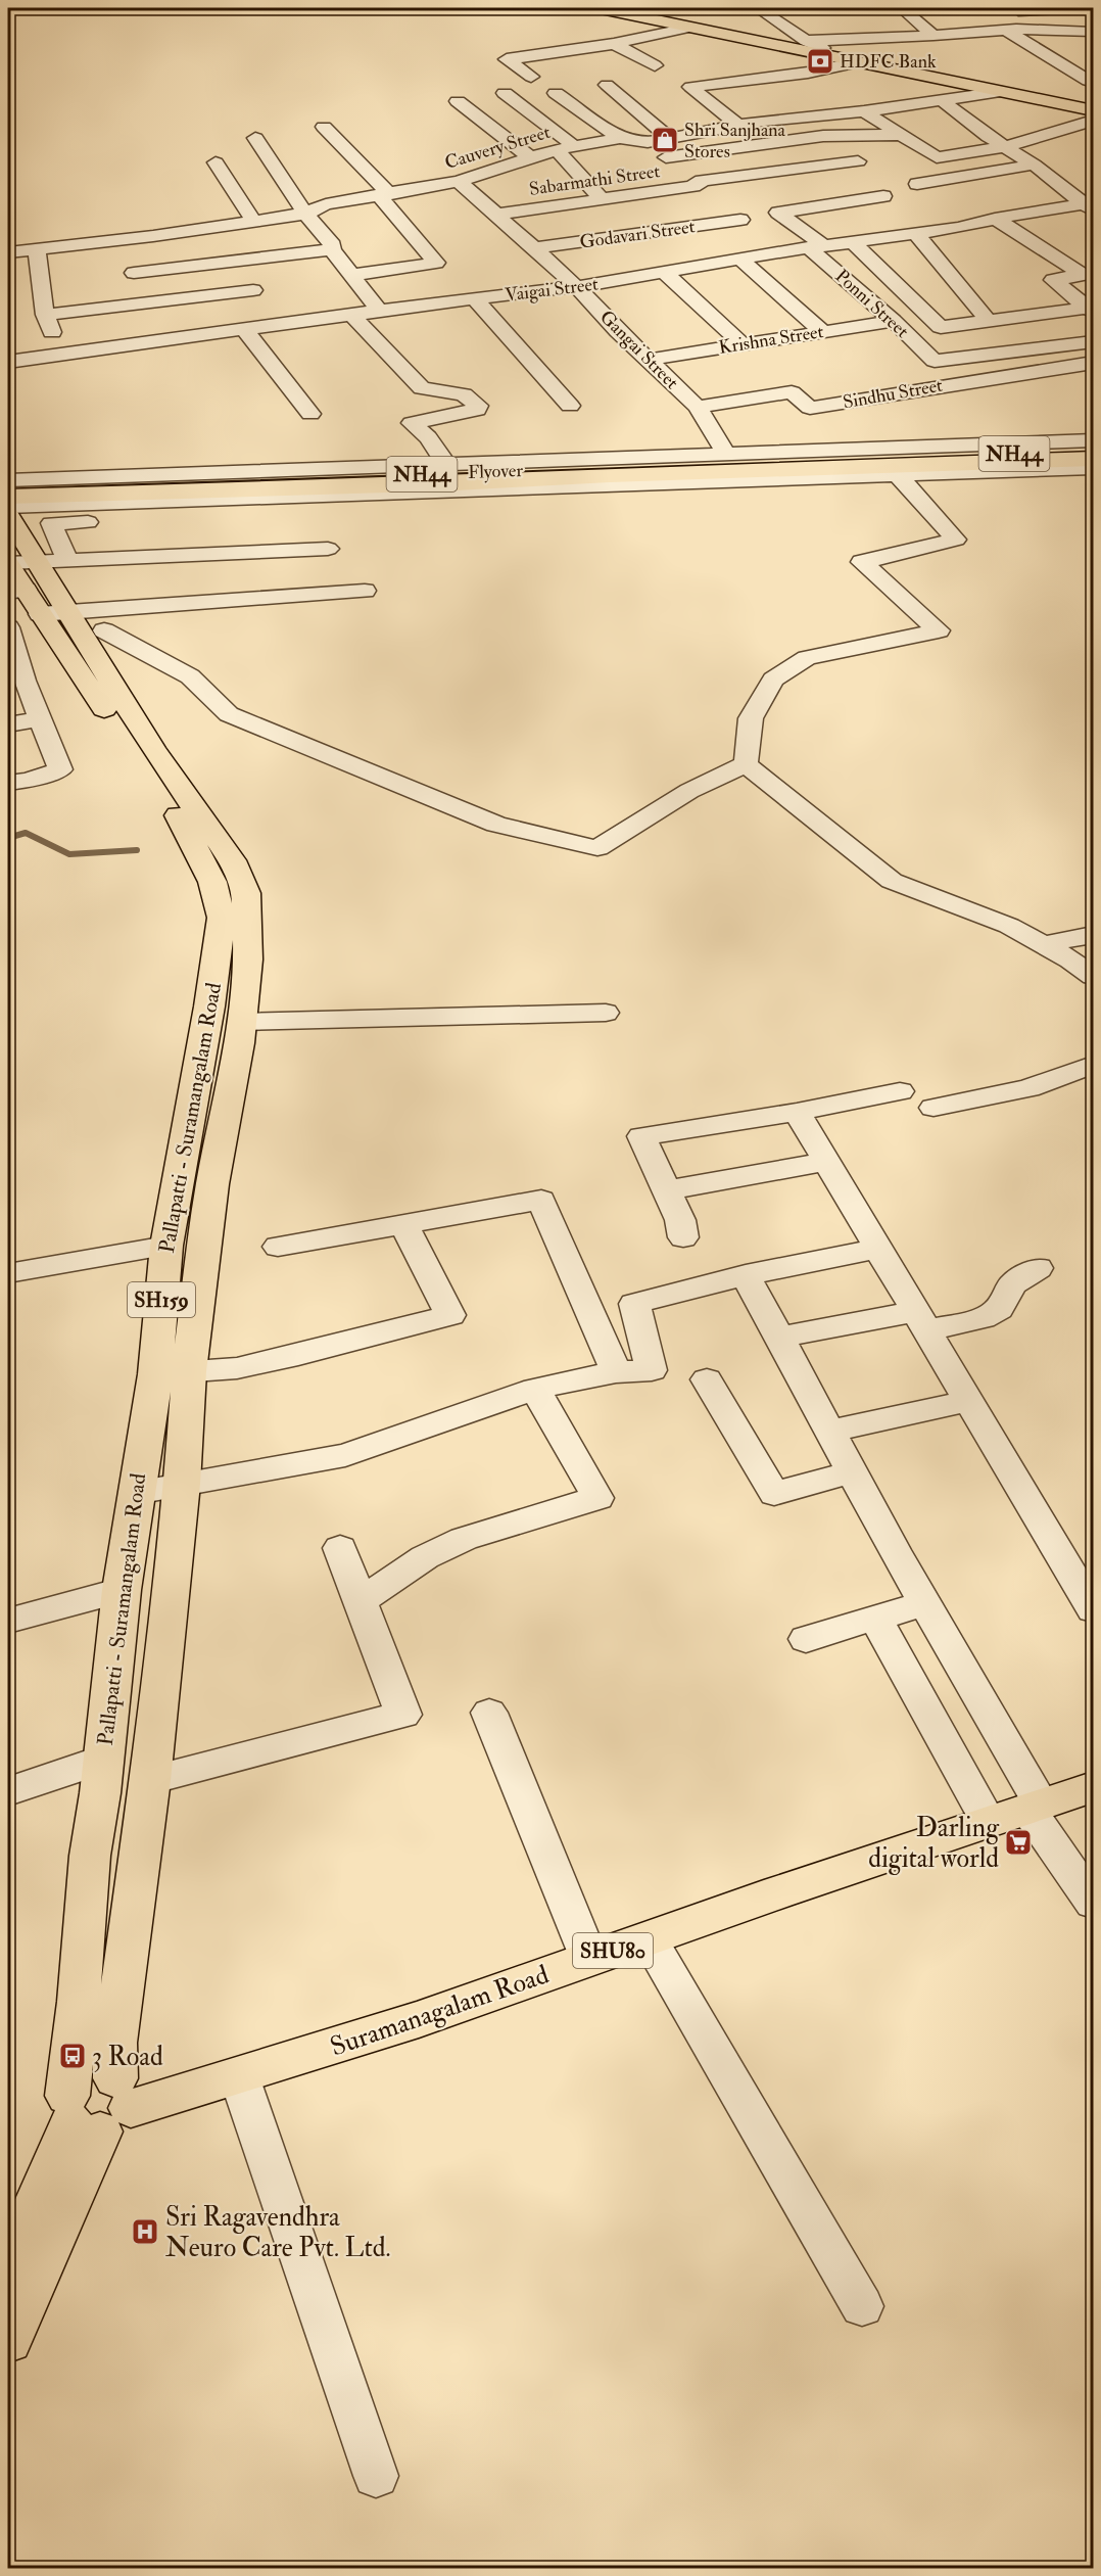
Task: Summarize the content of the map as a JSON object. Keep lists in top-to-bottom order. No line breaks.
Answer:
{"streets":{"main road":["NH44","Flyover","Pallapatti - Suramangalam Road","SH159","SHU80","Suramanagalam Road"],"street":["Cauvery Street","Sabarmathi Street","Godavari Street","Vaigai Street","Ponni Street","Krishna Street","Gangai Street","Sindhu Street"]},"crossings":[["Cauvery Street","Gangai Street"],["Sabarmathi Street","Gangai Street"],["Godavari Street","Gangai Street"],["Vaigai Street","Ponni Street"],["Vaigai Street","Gangai Street"],["Ponni Street","Krishna Street"],["Krishna Street","Gangai Street"],["Gangai Street","Sindhu Street"],["NH44","Flyover"],["Pallapatti - Suramangalam Road","Suramanagalam Road"]],"places":{"bank":["HDFC Bank"],"shop":["Shri Sanjhana Stores"],"supermarket":["Darling digital world"],"bus stop":["3 Road"],"hospital":["Sri Ragavendhra Neuro Care Pvt. Ltd."]}}
